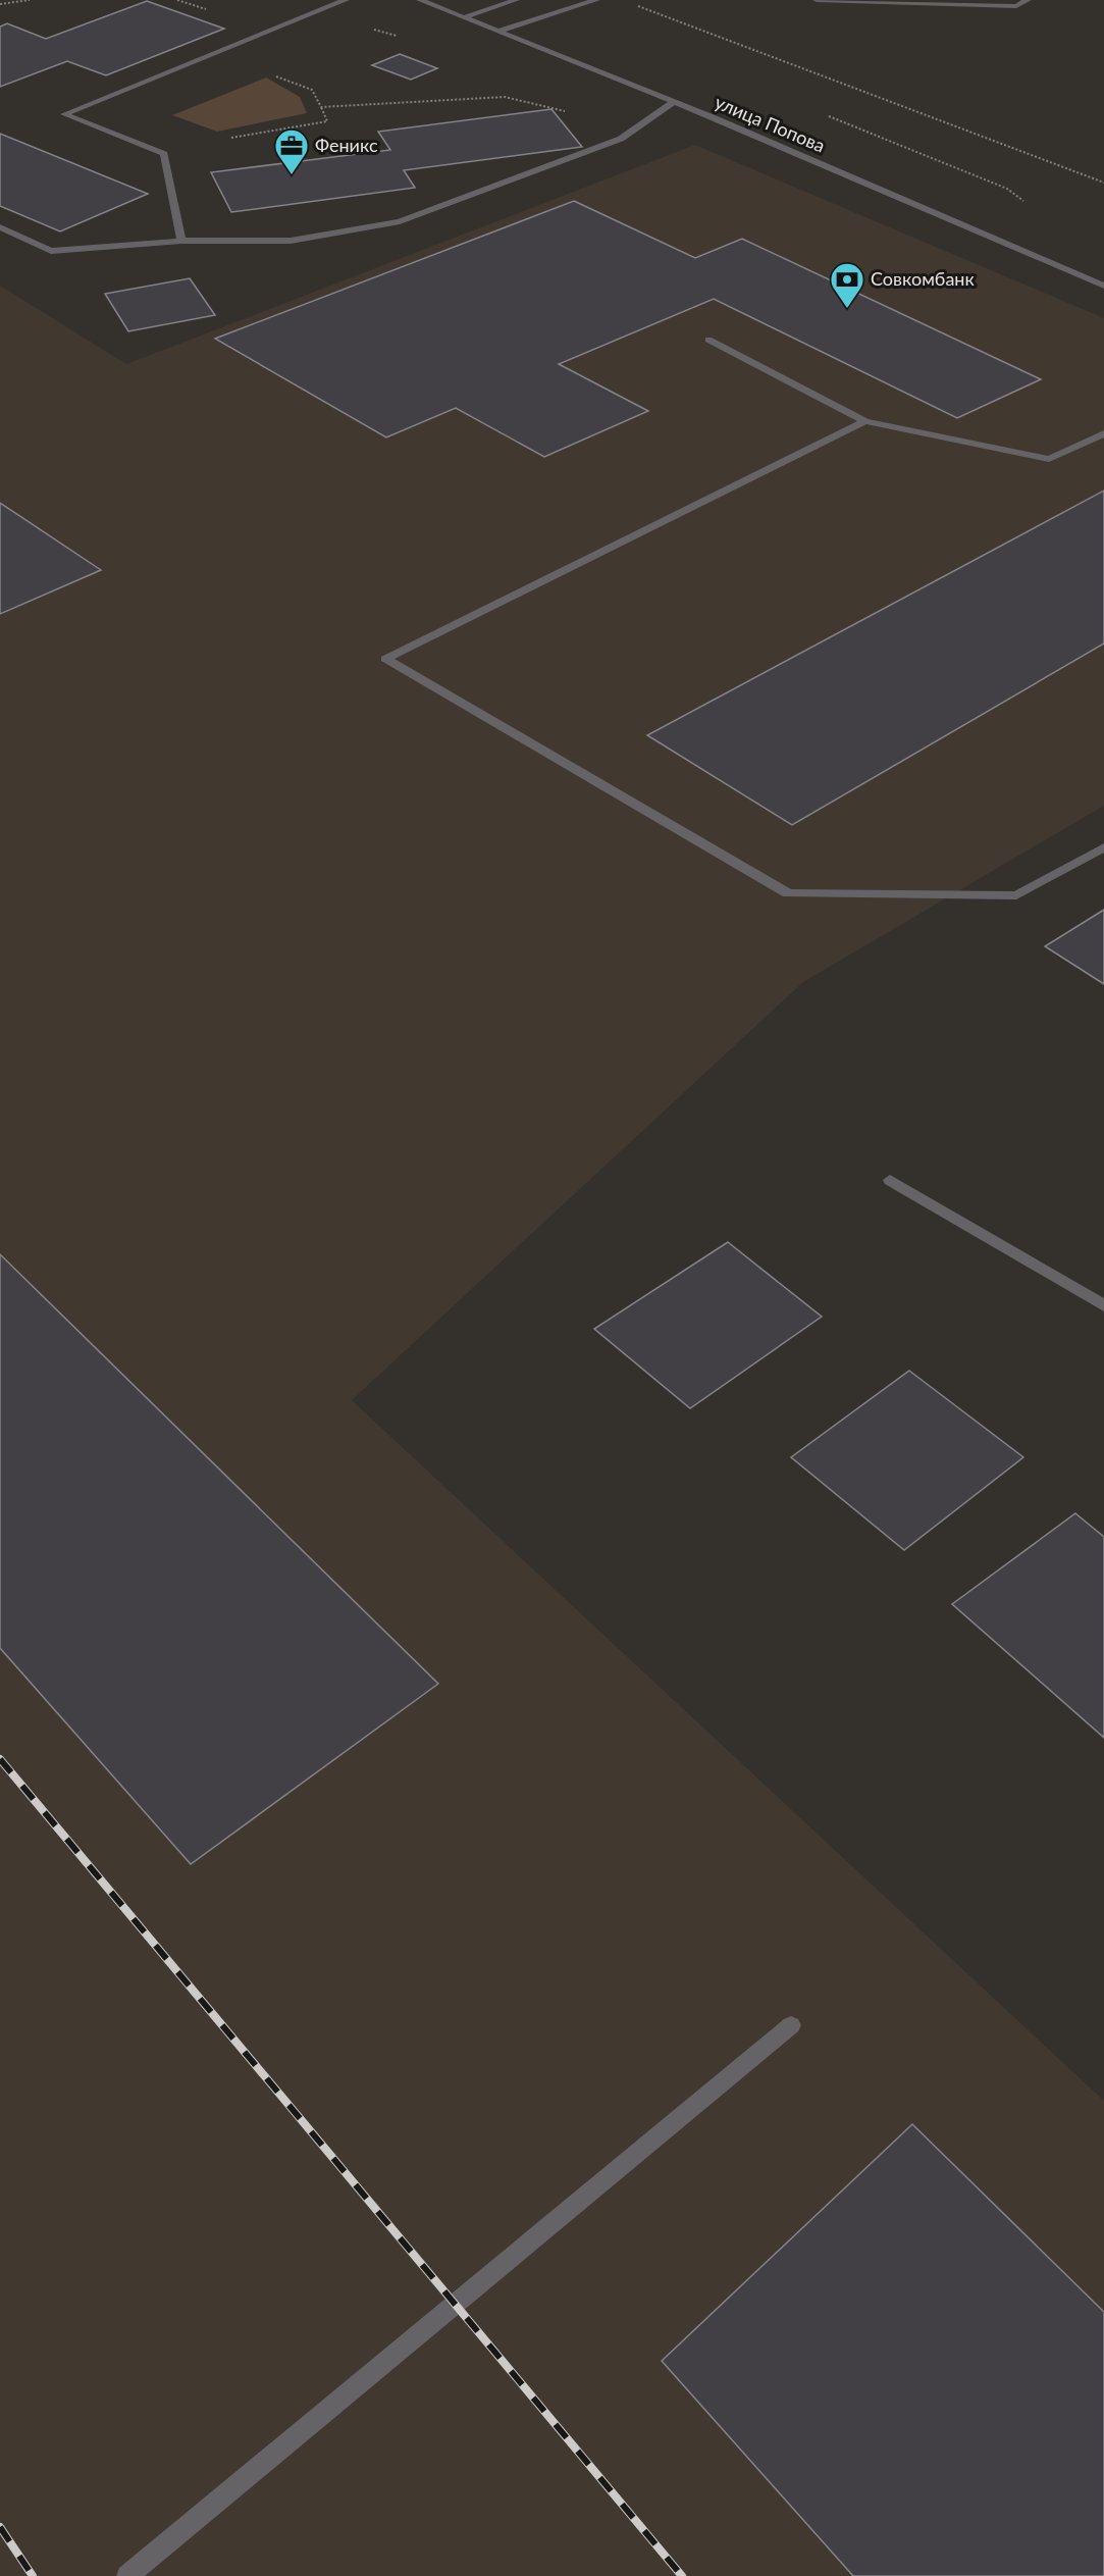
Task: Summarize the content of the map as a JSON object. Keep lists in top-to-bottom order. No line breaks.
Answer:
{"streets":{"street":["улица Попова"]},"places":{"office":["Феникс"],"bank":["Совкомбанк"]}}
